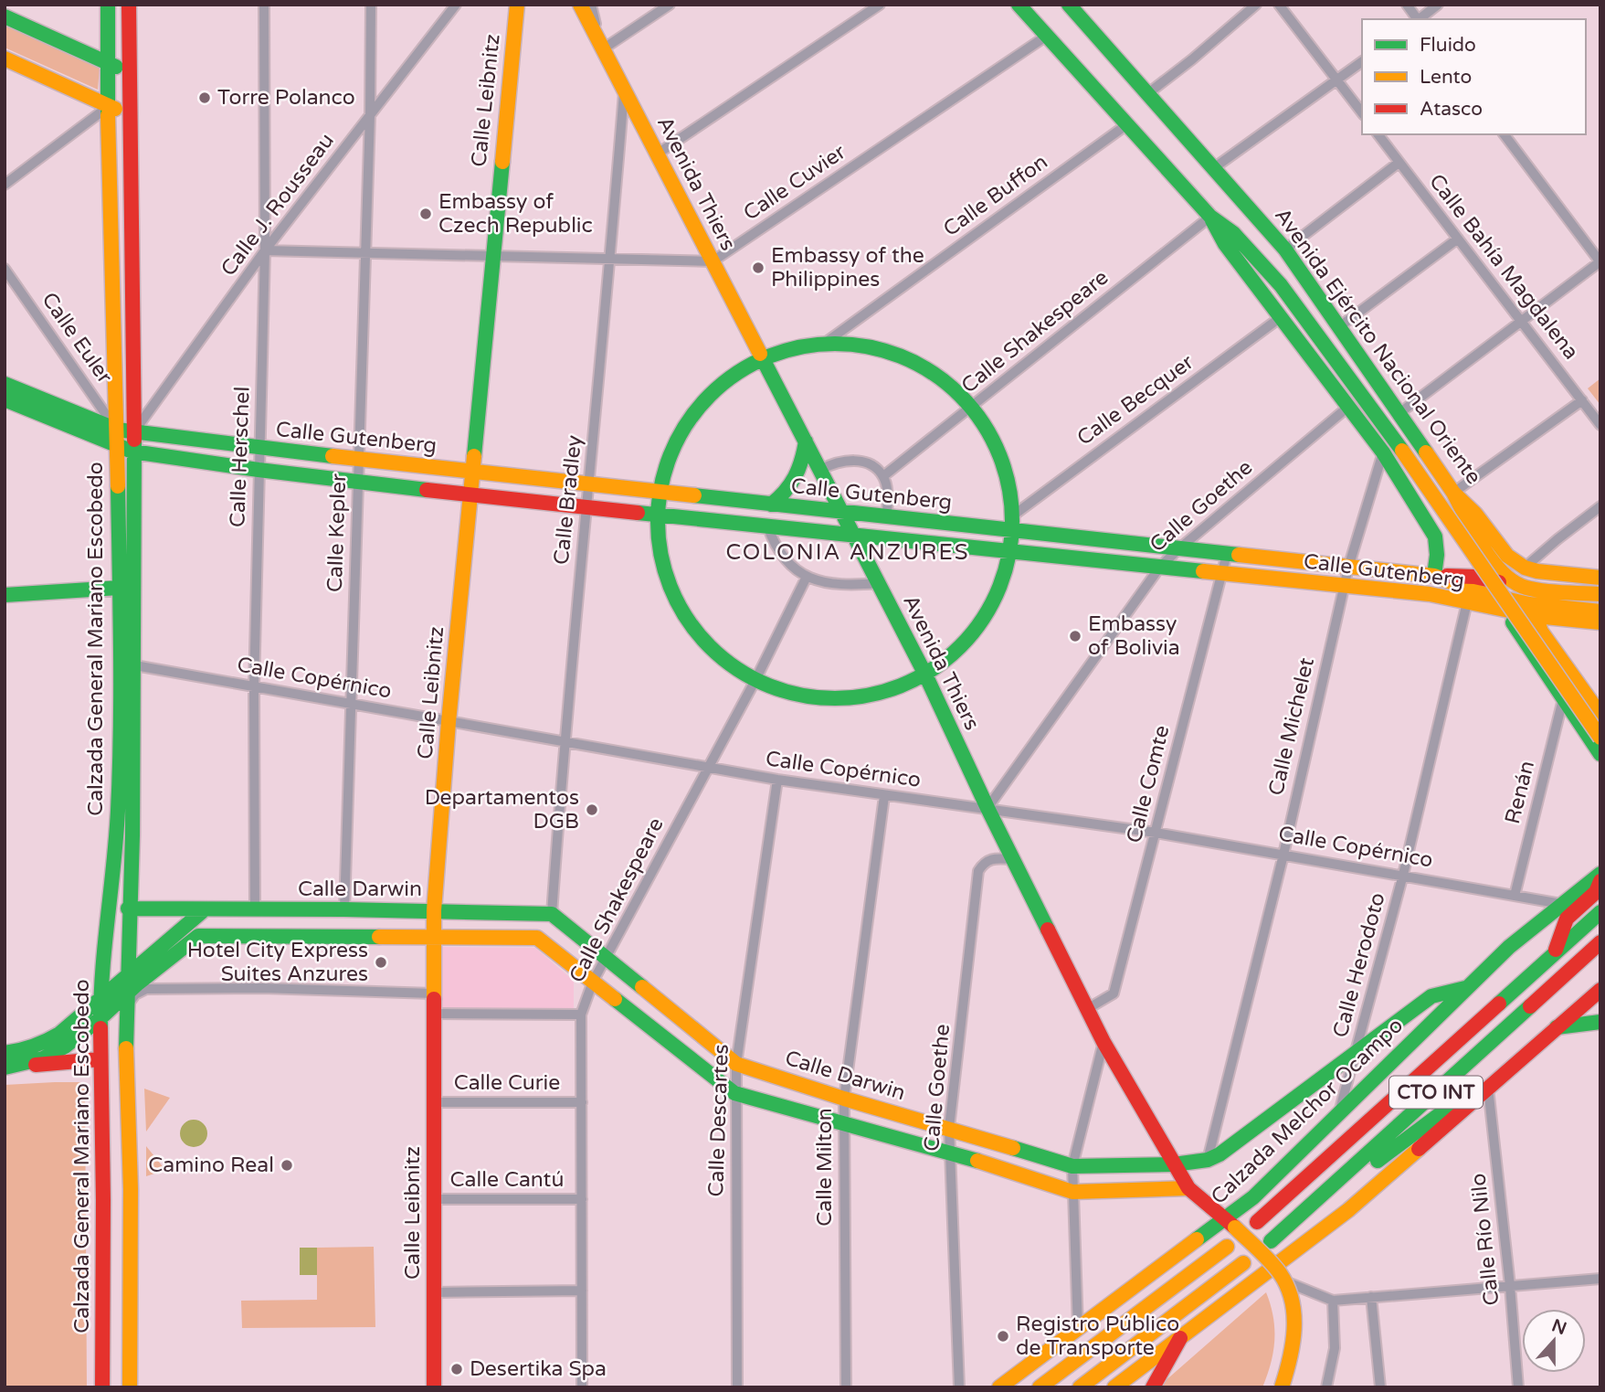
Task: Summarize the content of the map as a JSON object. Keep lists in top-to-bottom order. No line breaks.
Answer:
{"streets":{"main road":["Calle Leibnitz","Avenida Thiers","Avenida Ejército Nacional Oriente","Calle Gutenberg","Calzada General Mariano Escobedo","Calle Darwin","CTO INT","Calzada Melchor Ocampo"],"street":["Calle Cuvier","Calle Buffon","Calle J. Rousseau","Calle Bahía Magdalena","Calle Shakespeare","Calle Euler","Calle Becquer","Calle Herschel","Calle Bradley","Calle Goethe","Calle Kepler","Calle Copérnico","Calle Michelet","Calle Comte","Renán","Calle Herodoto","Calle Curie","Calle Descartes","Calle Milton","Calle Cantú","Calle Río Nilo"]},"crossings":[["Calle Leibnitz","Calle Gutenberg"],["Calle Leibnitz","Calle Copérnico"],["Calle Leibnitz","Calle Darwin"],["Calle Leibnitz","Calle Curie"],["Calle Leibnitz","Calle Cantú"],["Calle Cuvier","Avenida Thiers"],["Avenida Thiers","Calle Gutenberg"],["Avenida Thiers","Calle Bradley"],["Avenida Thiers","Calle Goethe"],["Avenida Thiers","Calle Copérnico"],["Avenida Thiers","Calle Comte"],["Avenida Thiers","Calle Darwin"],["Avenida Thiers","Calzada Melchor Ocampo"],["Calle J. Rousseau","Calle Gutenberg"],["Calle J. Rousseau","Calle Herschel"],["Calle J. Rousseau","Calle Kepler"],["Calle J. Rousseau","Calzada General Mariano Escobedo"],["Calle Shakespeare","Calle Copérnico"],["Calle Shakespeare","Calle Darwin"],["Calle Shakespeare","Calle Curie"],["Calle Shakespeare","Calle Cantú"],["Calle Euler","Calle Gutenberg"],["Calle Euler","Calzada General Mariano Escobedo"],["Calle Gutenberg","Calle Herschel"],["Calle Gutenberg","Calle Bradley"],["Calle Gutenberg","Calle Goethe"],["Calle Gutenberg","Calle Kepler"],["Calle Gutenberg","Calzada General Mariano Escobedo"],["Calle Gutenberg","Calle Michelet"],["Calle Gutenberg","Calle Comte"],["Calle Gutenberg","Calle Herodoto"],["Calle Herschel","Calle Copérnico"],["Calle Herschel","Calle Darwin"],["Calle Bradley","Calle Copérnico"],["Calle Bradley","Calle Darwin"],["Calle Goethe","Calle Copérnico"],["Calle Goethe","Calle Darwin"],["Calle Kepler","Calle Copérnico"],["Calle Kepler","Calle Darwin"],["Calzada General Mariano Escobedo","Calle Copérnico"],["Calzada General Mariano Escobedo","Calle Darwin"],["Calle Copérnico","Calle Michelet"],["Calle Copérnico","Calle Comte"],["Calle Copérnico","Renán"],["Calle Copérnico","Calle Herodoto"],["Calle Copérnico","Calzada Melchor Ocampo"],["Calle Copérnico","Calle Descartes"],["Calle Copérnico","Calle Milton"],["Calle Michelet","Calle Darwin"],["Calle Darwin","Calle Herodoto"],["Calle Darwin","Calzada Melchor Ocampo"],["Calle Darwin","Calle Descartes"],["Calle Darwin","Calle Milton"],["Calle Herodoto","Calzada Melchor Ocampo"],["CTO INT","Calle Río Nilo"]],"districts":["COLONIA ANZURES"],"places":["Torre Polanco","Embassy of Czech Republic","Embassy of the Philippines","Embassy of Bolivia","Departamentos DGB","Hotel City Express Suites Anzures","Camino Real","Registro Público de Transporte","Desertika Spa"],"legend":["Fluido","Lento","Atasco"],"north":"top"}
